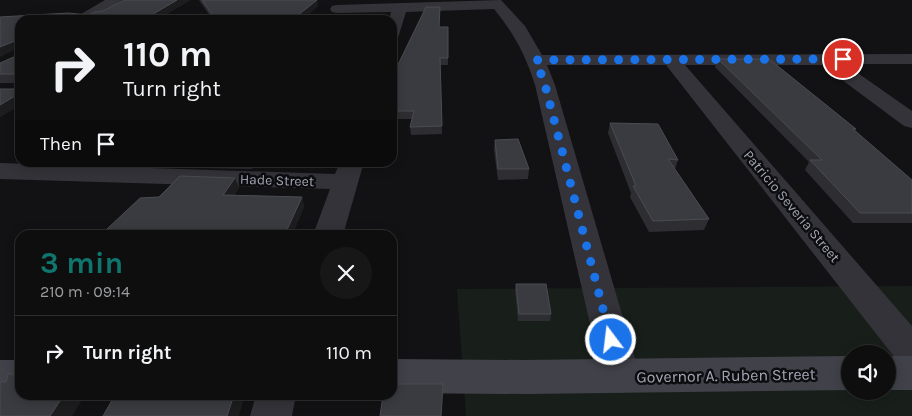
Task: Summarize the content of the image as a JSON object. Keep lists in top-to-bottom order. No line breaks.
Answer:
{"streets":{"main road":["Governor A. Ruben Street"],"street":["Hade Street","Patricio Severia Street"]},"page":{"turn":["110 m","Turn right"],"then":"Then","heading":["3 min","210 m · 09:14"],"list":[{"name":"Turn right","value":"110 m"}]}}
